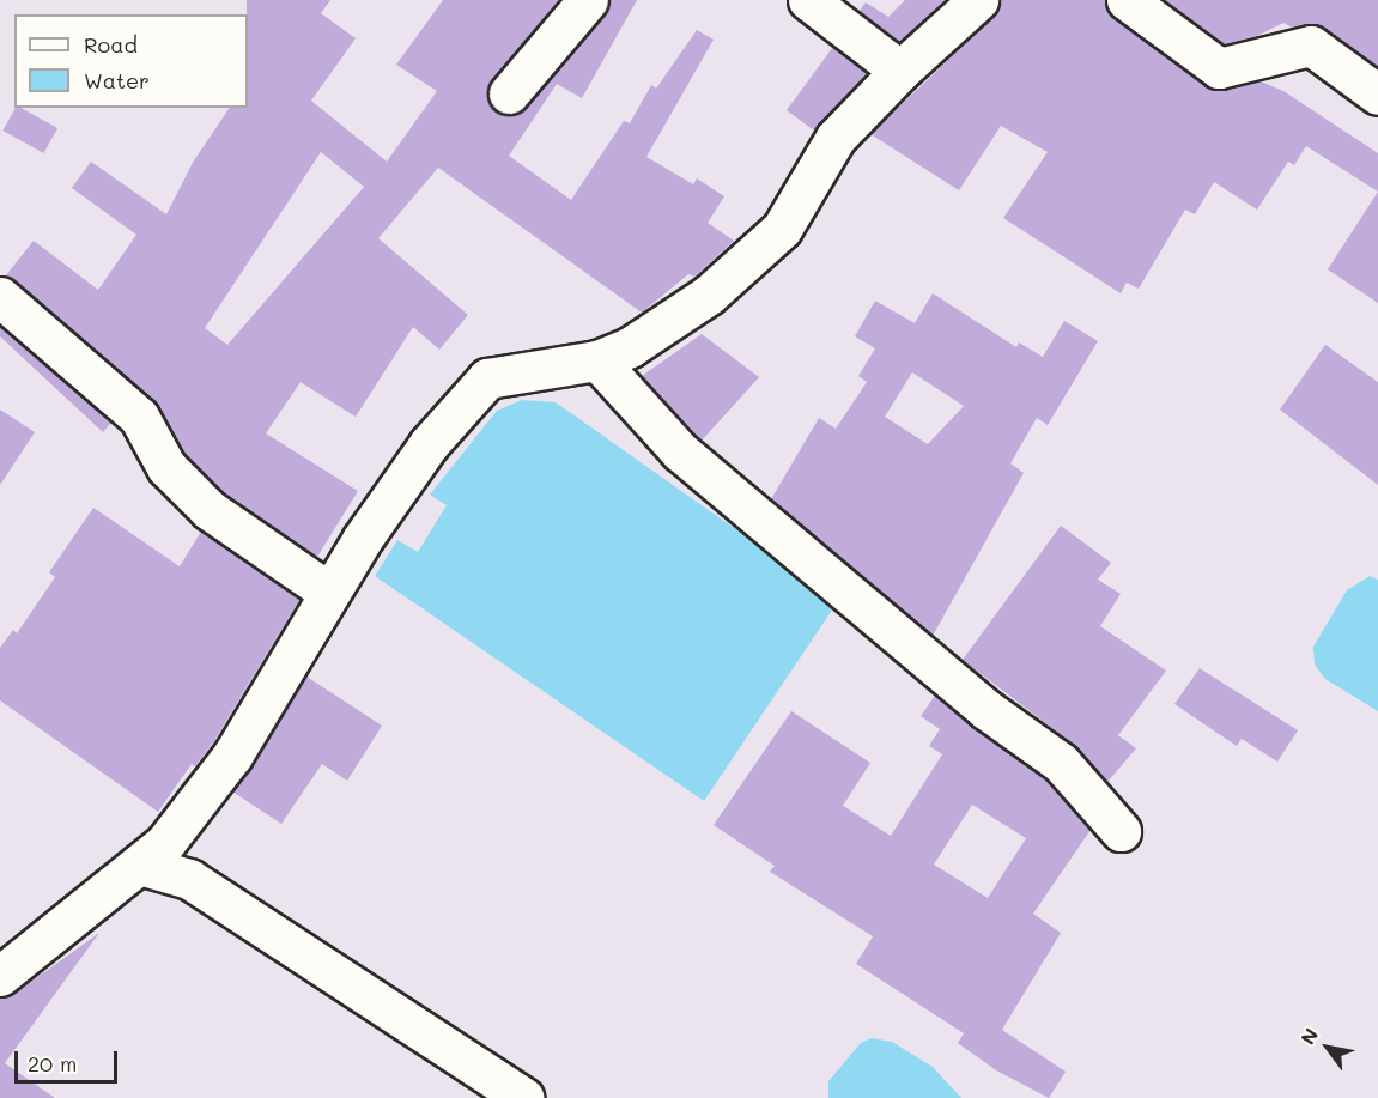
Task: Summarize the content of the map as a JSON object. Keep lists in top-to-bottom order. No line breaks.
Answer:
{"legend":["Road","Water"],"scale_bar":"20 m","north":"top left"}
